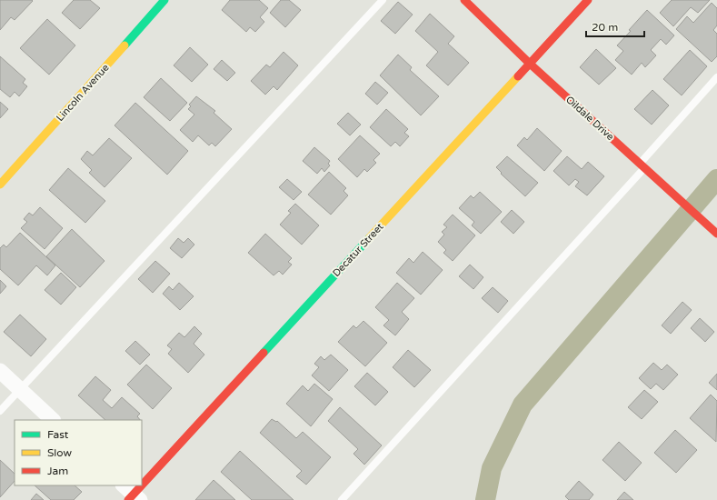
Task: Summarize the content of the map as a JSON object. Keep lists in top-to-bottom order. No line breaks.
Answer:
{"streets":{"street":["Lincoln Avenue","Oildale Drive","Decatur Street"]},"crossings":[["Oildale Drive","Decatur Street"]],"legend":["Fast","Slow","Jam"],"scale_bar":"20 m"}
